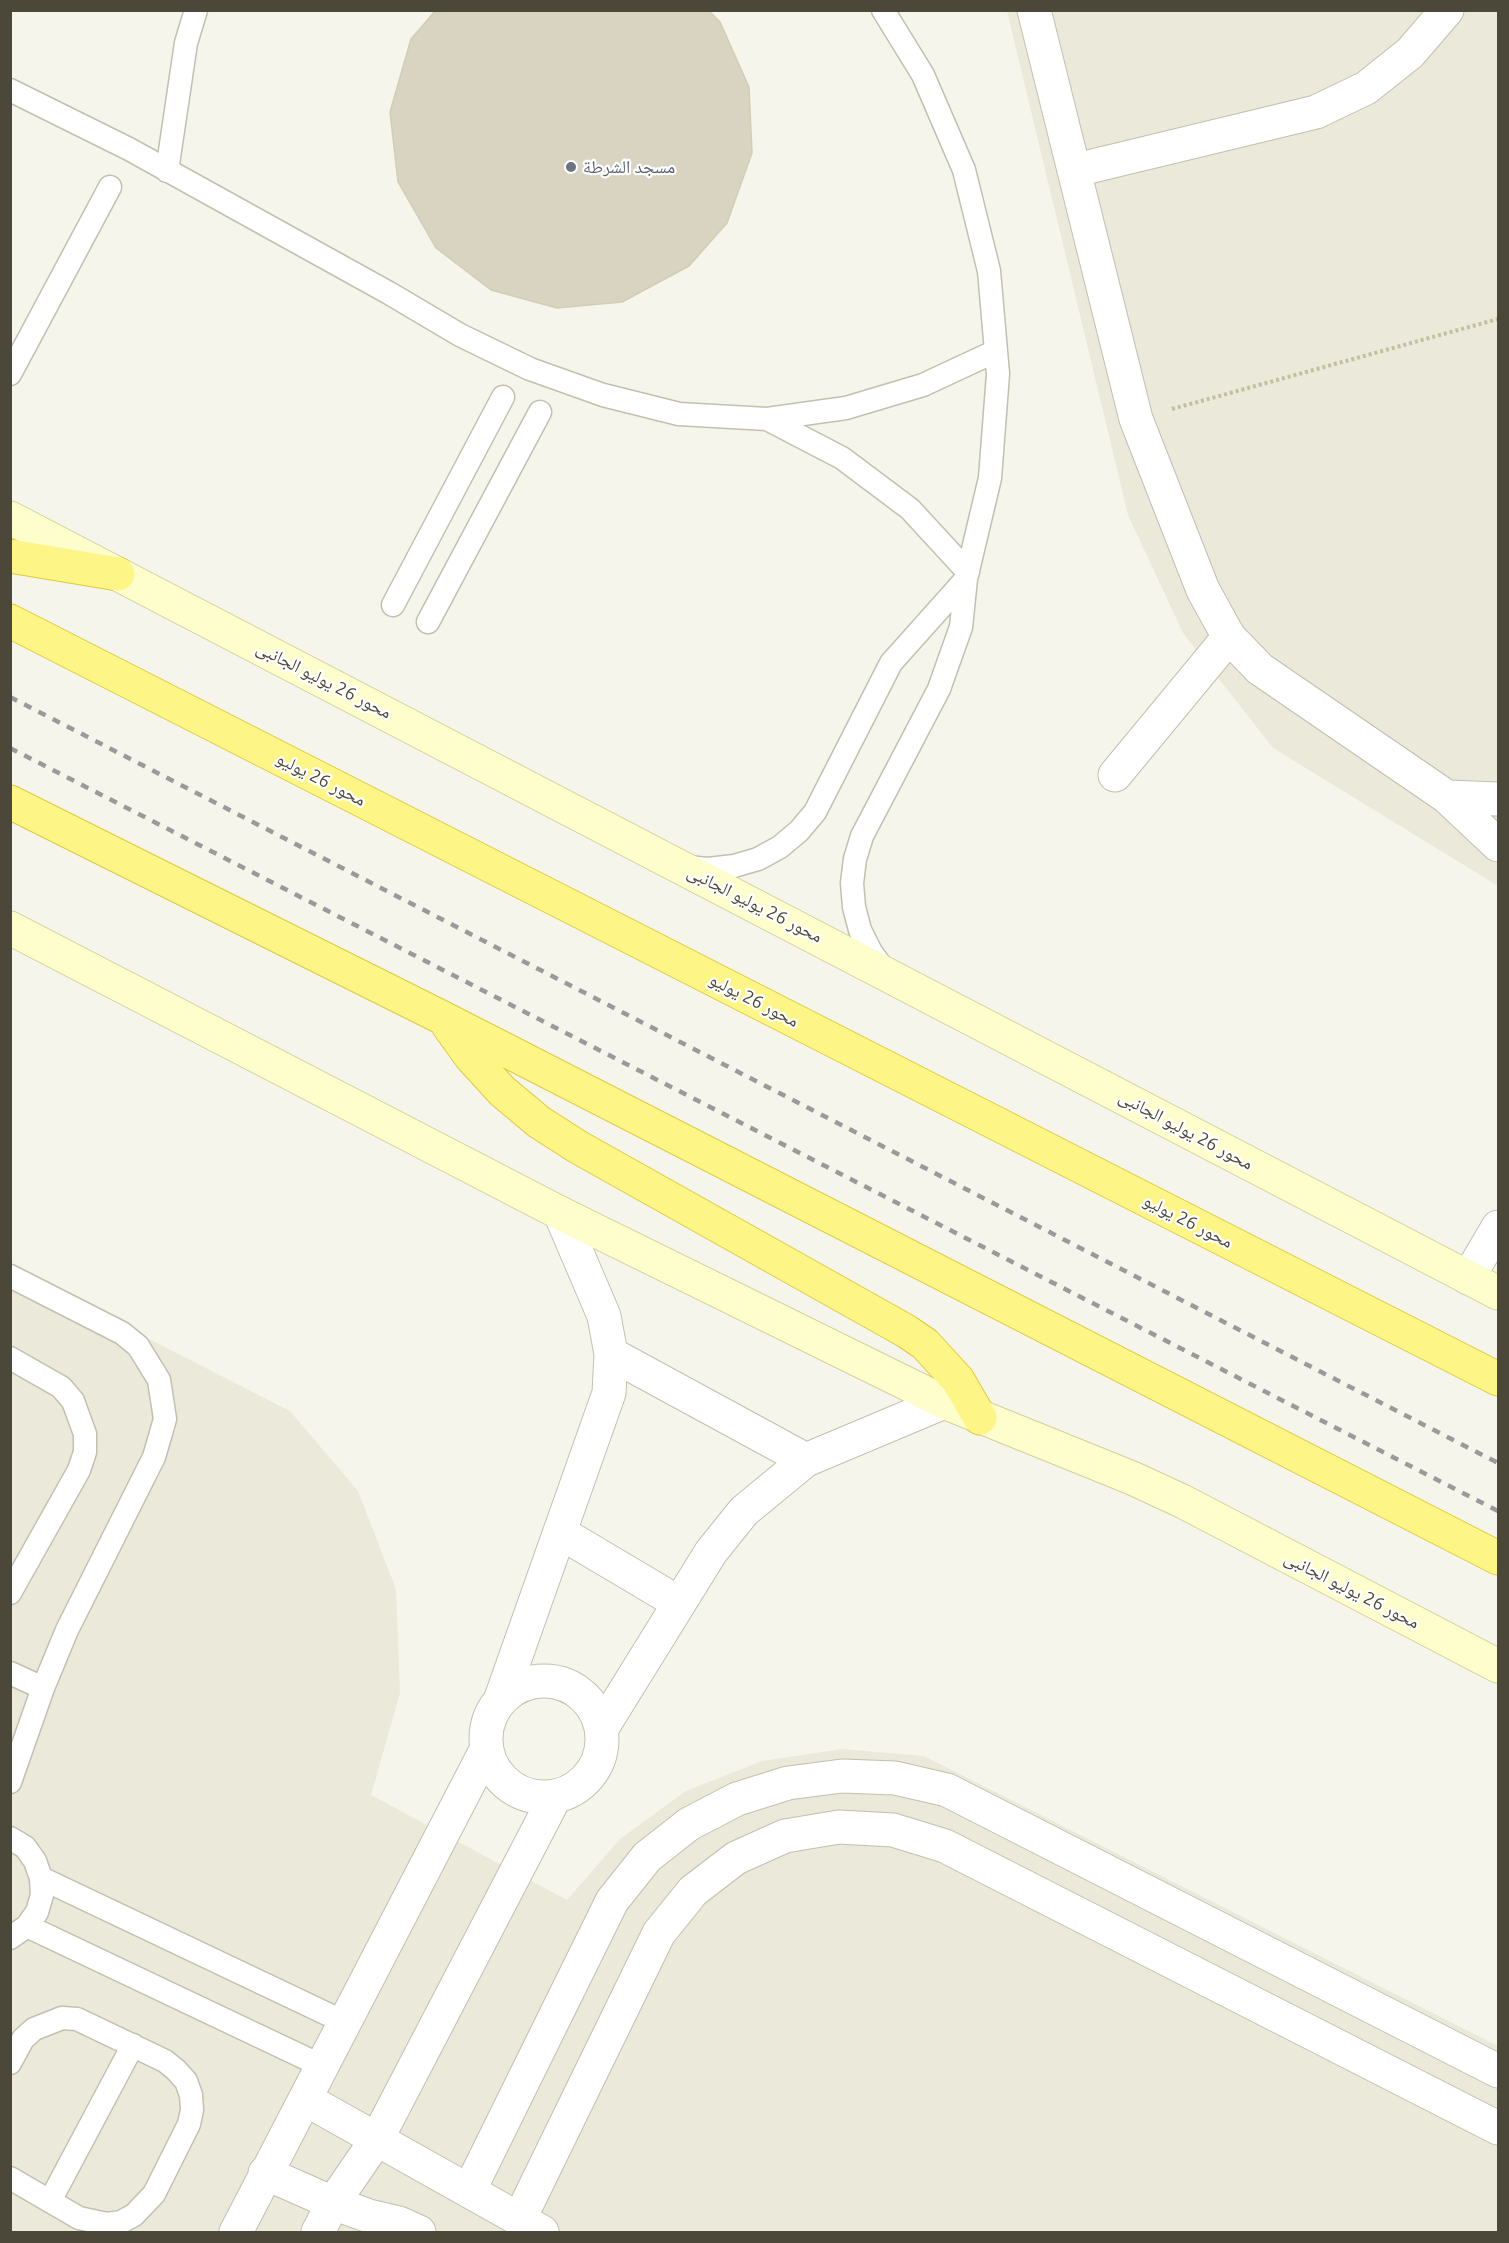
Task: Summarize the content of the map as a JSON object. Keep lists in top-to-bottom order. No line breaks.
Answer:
{"streets":{"highway":["محور 26 يوليو"],"main road":["محور 26 يوليو الجانبى"]},"places":["مسجد الشرطة"]}
